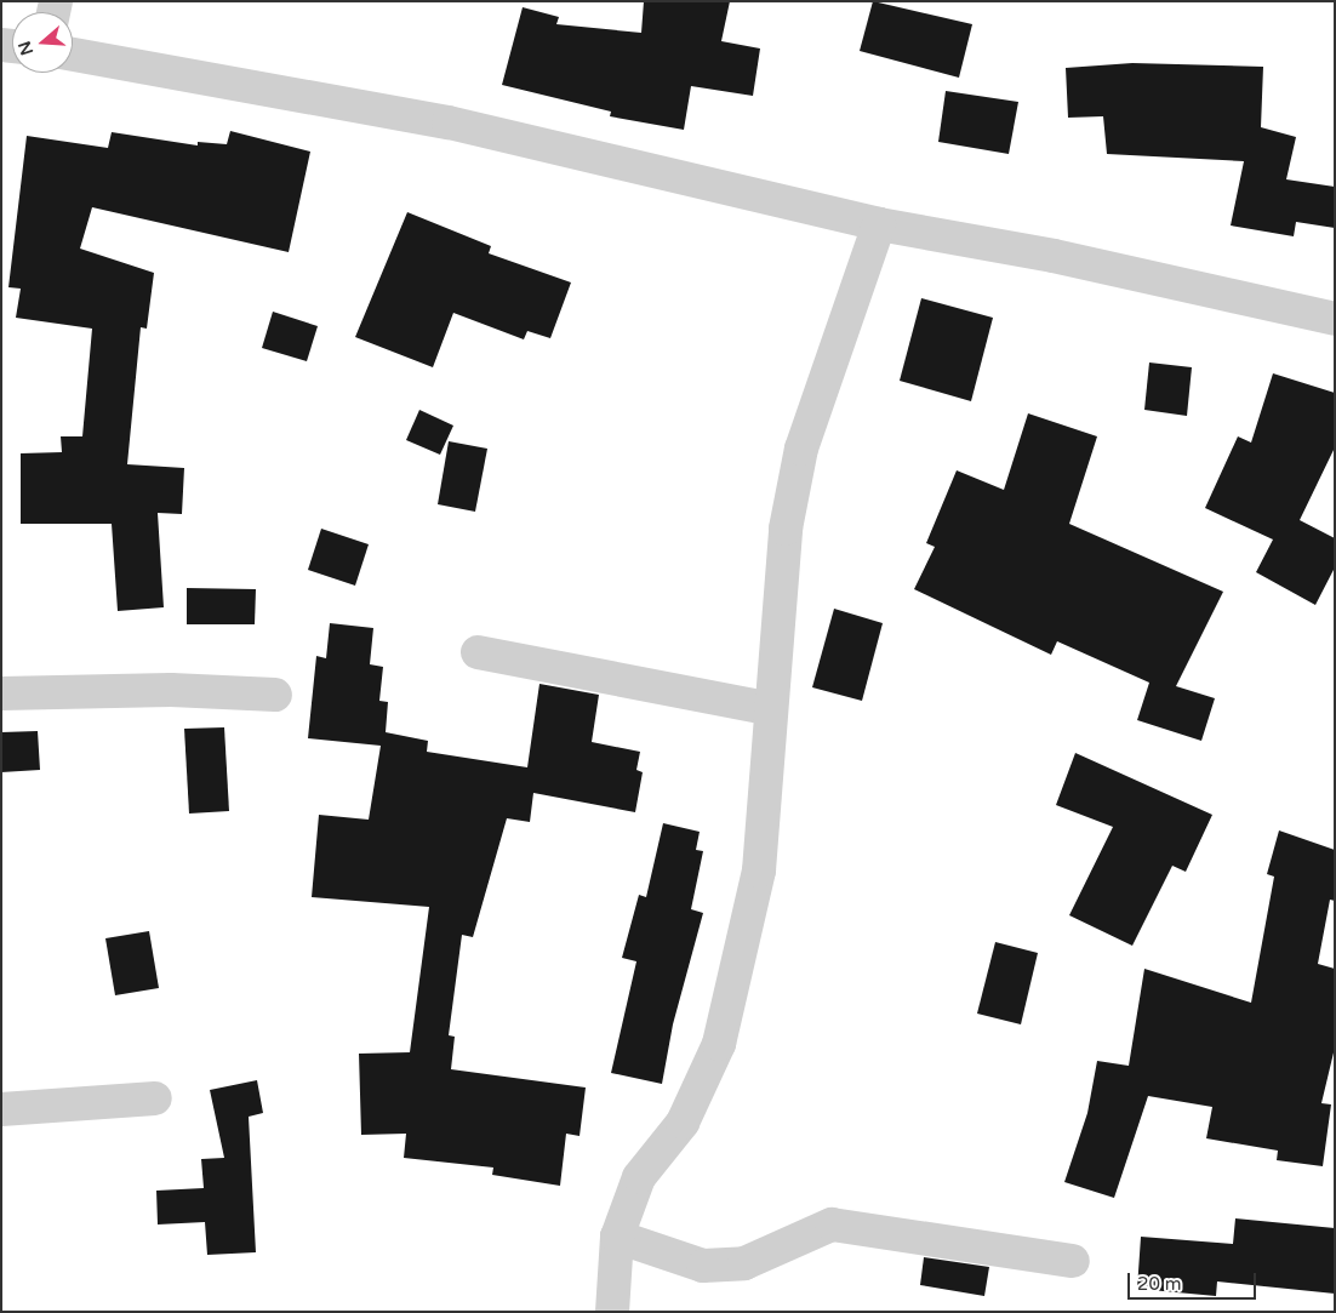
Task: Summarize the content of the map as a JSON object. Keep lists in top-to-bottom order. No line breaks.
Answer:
{"scale_bar":"20 m","north":"left"}
